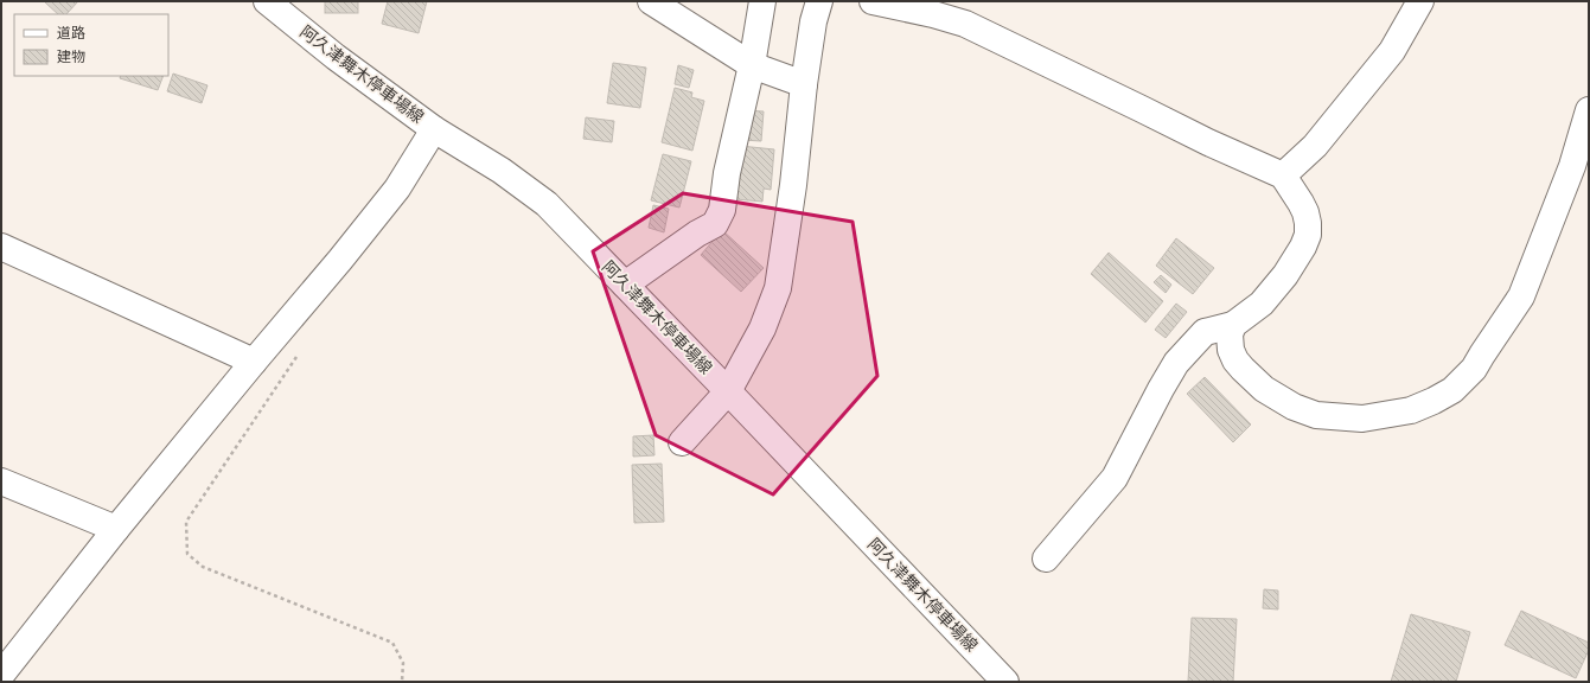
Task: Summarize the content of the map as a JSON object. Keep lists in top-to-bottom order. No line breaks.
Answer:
{"streets":{"street":["阿久津舞木停車場線"]},"legend":["道路","建物"]}
